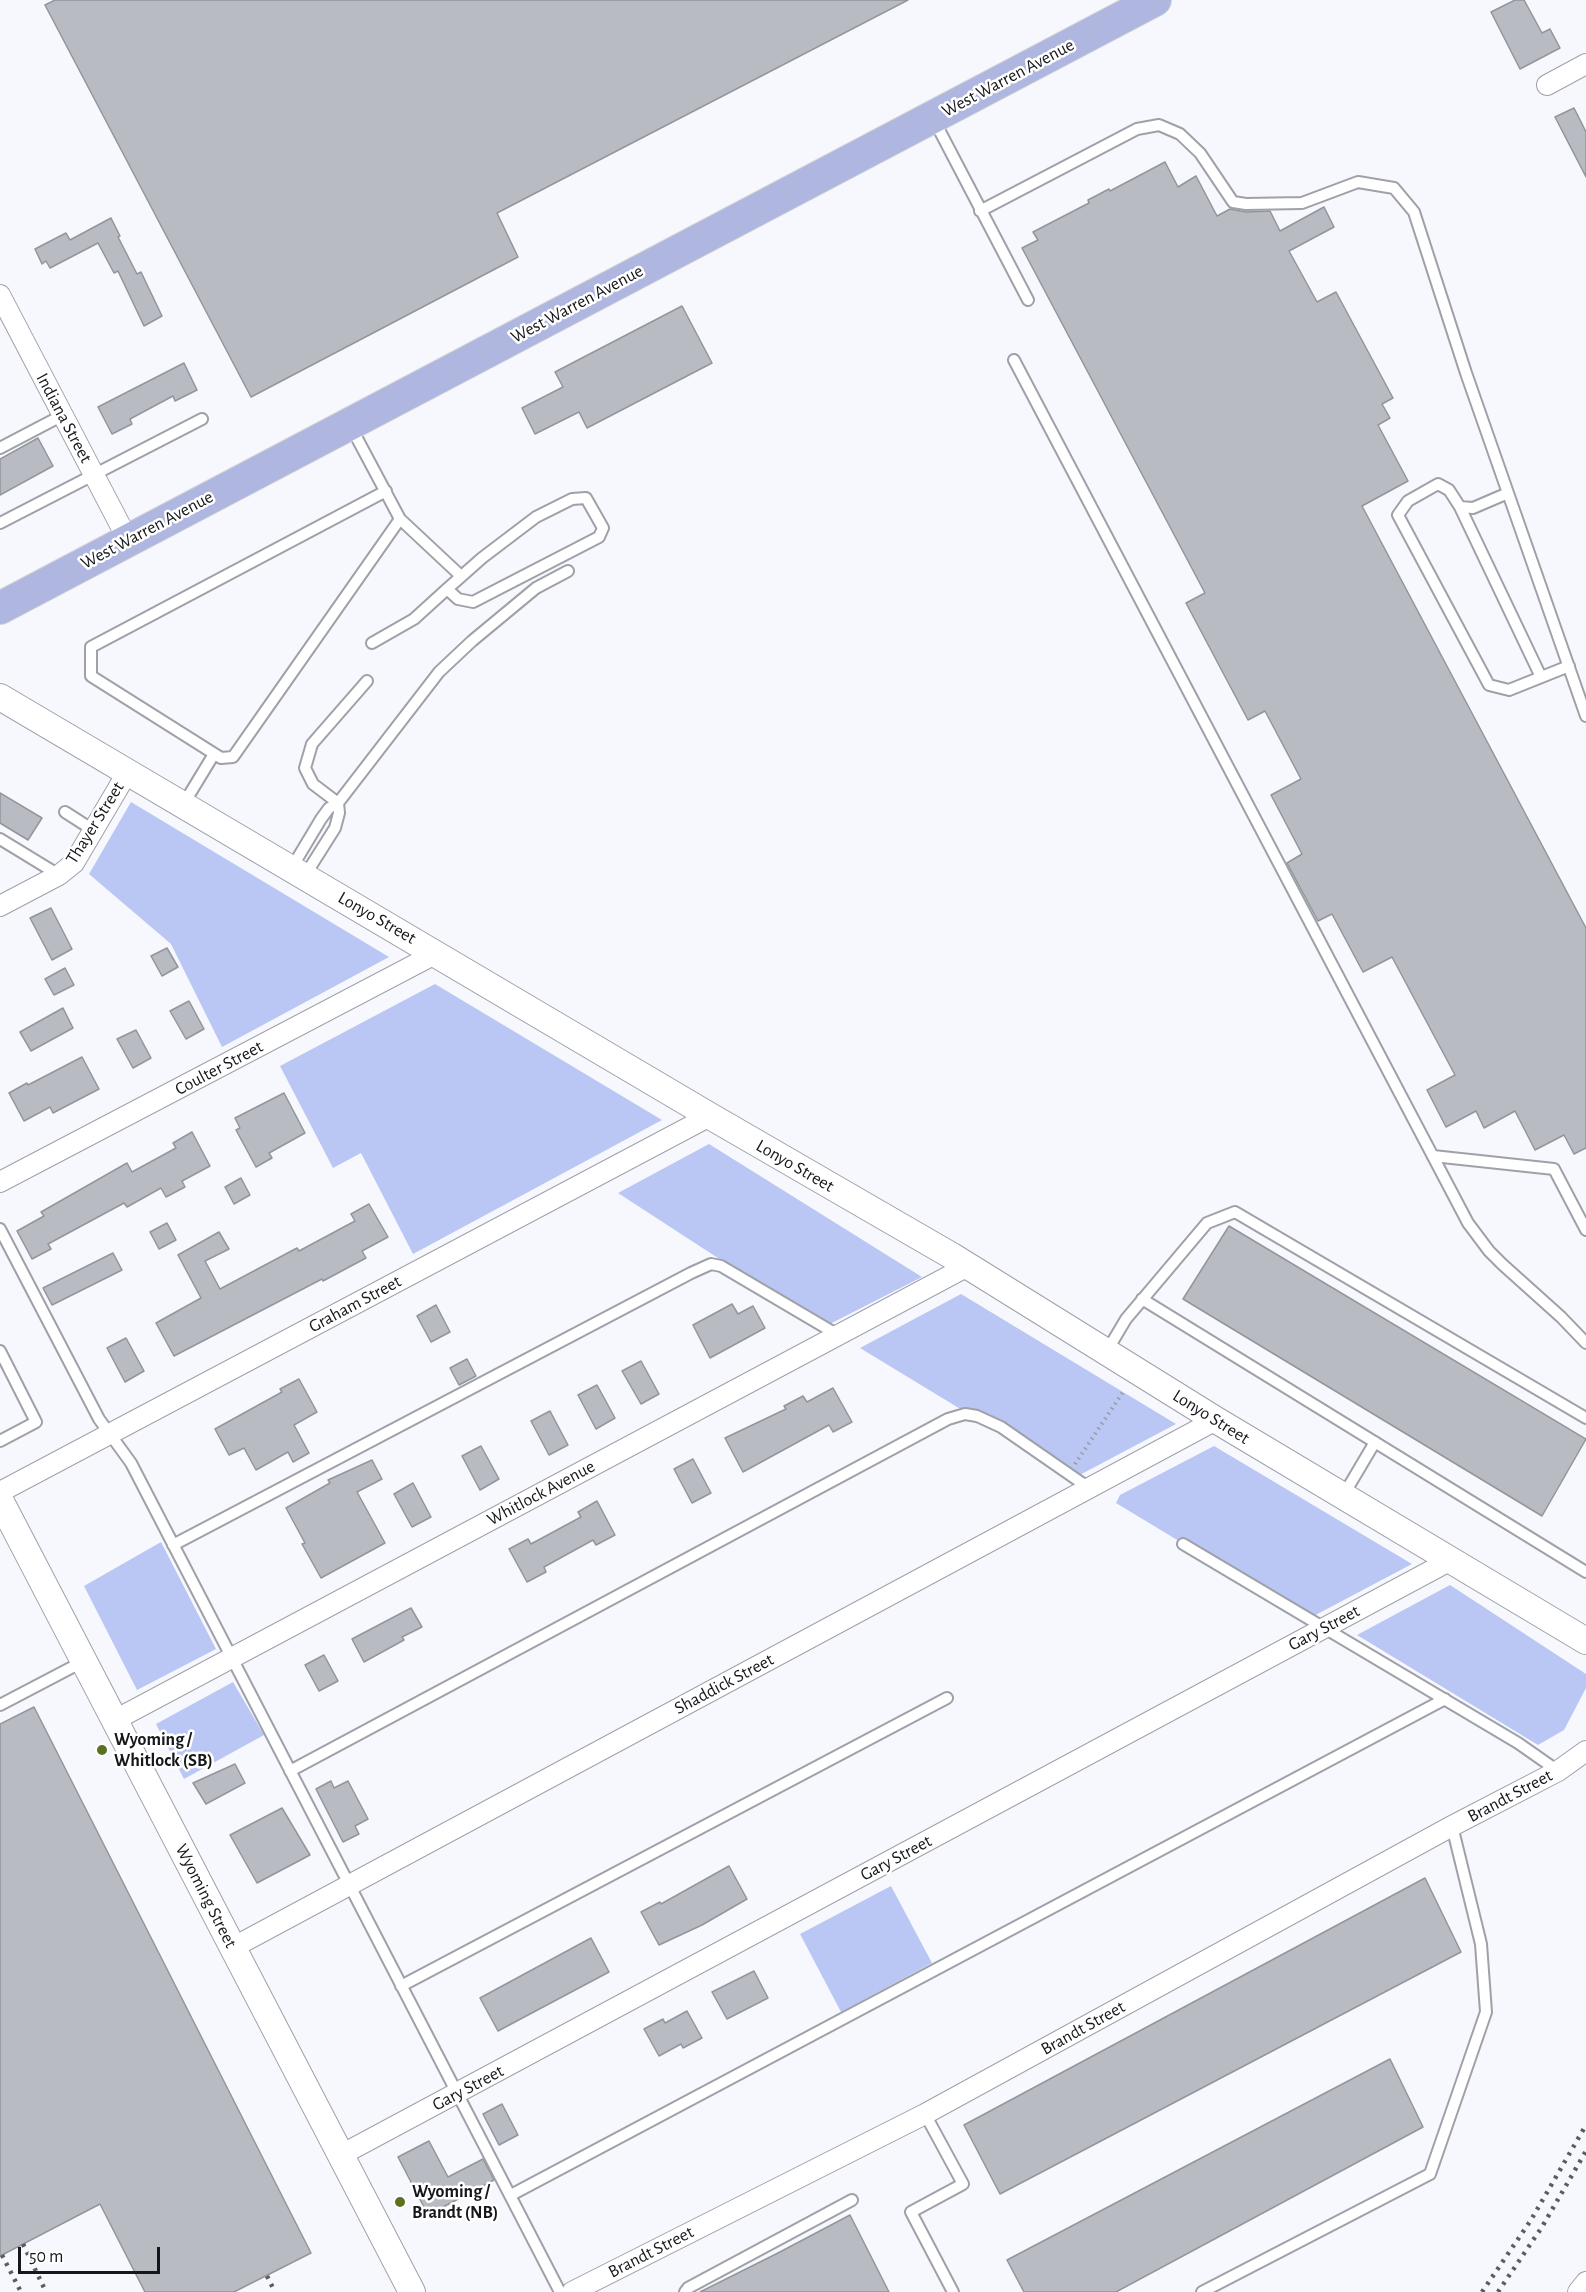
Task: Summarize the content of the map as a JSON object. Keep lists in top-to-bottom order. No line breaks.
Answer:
{"streets":{"main road":["West Warren Avenue"],"street":["Indiana Street","Thayer Street","Lonyo Street","Coulter Street","Graham Street","Whitlock Avenue","Gary Street","Shaddick Street","Brandt Street","Wyoming Street"]},"crossings":[["West Warren Avenue","Indiana Street"],["Thayer Street","Lonyo Street"],["Lonyo Street","Coulter Street"],["Lonyo Street","Graham Street"],["Lonyo Street","Whitlock Avenue"],["Lonyo Street","Gary Street"],["Lonyo Street","Shaddick Street"],["Whitlock Avenue","Wyoming Street"],["Gary Street","Wyoming Street"],["Shaddick Street","Wyoming Street"]],"places":["Wyoming / Whitlock (SB)","Wyoming / Brandt (NB)"],"scale_bar":"50 m"}
